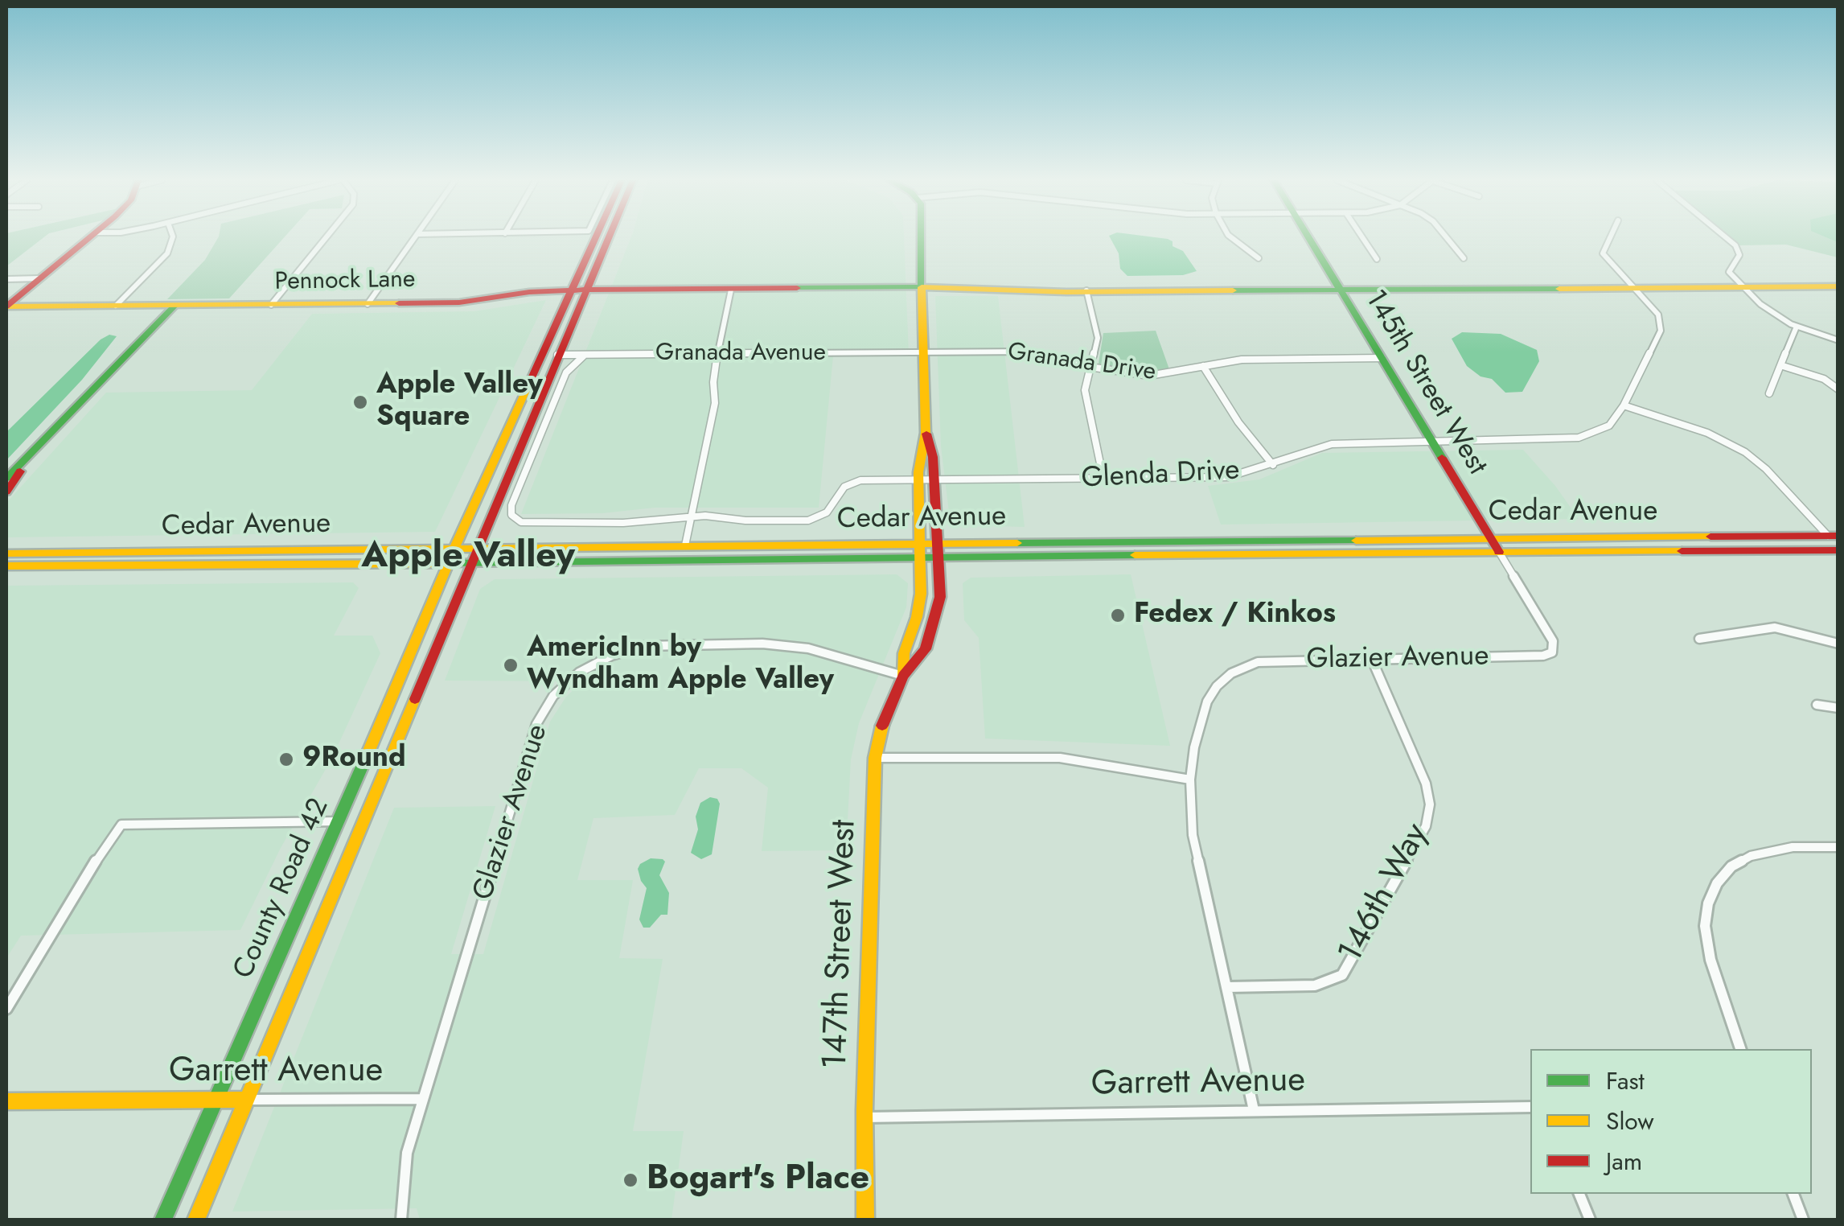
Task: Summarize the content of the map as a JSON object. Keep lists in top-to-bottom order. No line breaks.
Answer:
{"streets":{"main road":["Pennock Lane","145th Street West","Cedar Avenue","County Road 42","147th Street West","Garrett Avenue"],"street":["Granada Avenue","Granada Drive","Glenda Drive","Glazier Avenue","146th Way"]},"crossings":[["Pennock Lane","County Road 42"],["Pennock Lane","147th Street West"],["Granada Avenue","Granada Drive"],["Granada Avenue","Glenda Drive"],["Granada Avenue","County Road 42"],["Granada Avenue","147th Street West"],["Granada Drive","145th Street West"],["Granada Drive","147th Street West"],["145th Street West","Glenda Drive"],["145th Street West","Cedar Avenue"],["145th Street West","Glazier Avenue"],["Glenda Drive","147th Street West"],["Cedar Avenue","County Road 42"],["Cedar Avenue","147th Street West"],["Glazier Avenue","146th Way"],["Glazier Avenue","147th Street West"],["Glazier Avenue","Garrett Avenue"],["County Road 42","Garrett Avenue"],["147th Street West","Garrett Avenue"]],"districts":["Apple Valley"],"places":["Apple Valley Square","Fedex / Kinkos","AmericInn by Wyndham Apple Valley","9Round","Bogart's Place"],"legend":["Fast","Slow","Jam"]}
